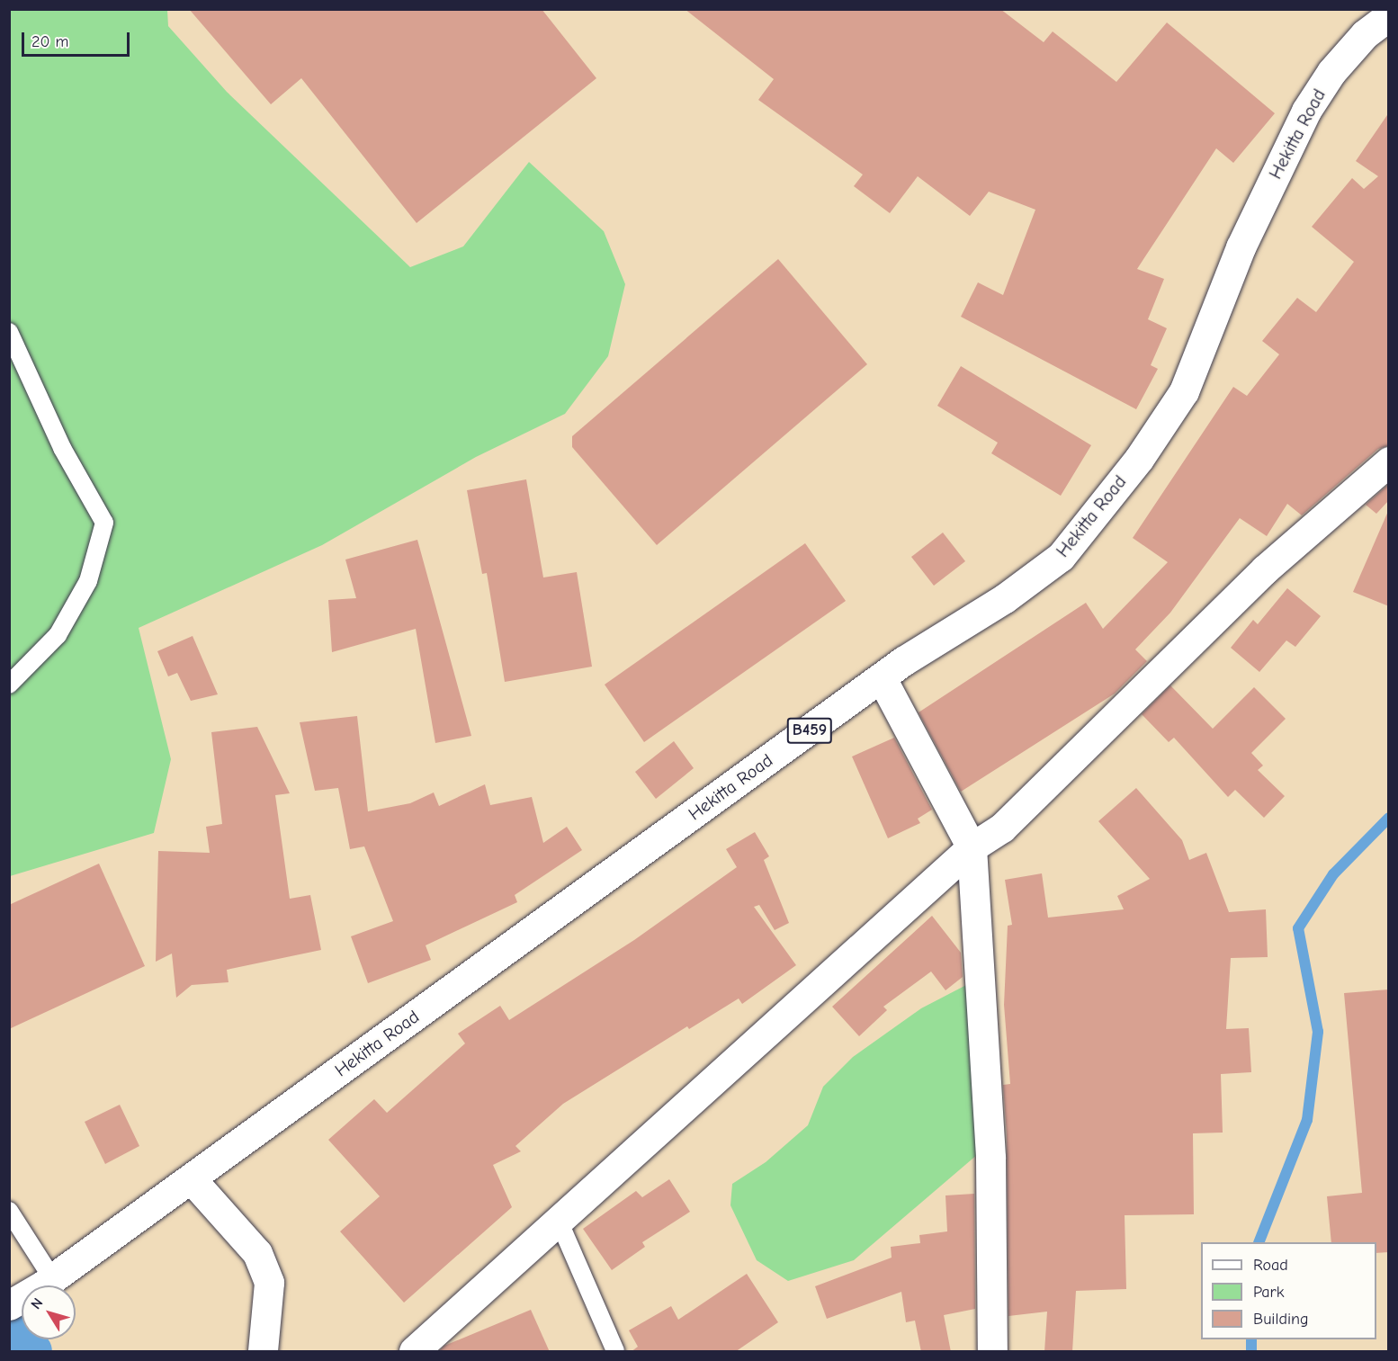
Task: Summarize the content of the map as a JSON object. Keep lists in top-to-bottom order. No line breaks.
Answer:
{"streets":{"street":["Hekitta Road","B459"]},"crossings":[["Hekitta Road","B459"]],"legend":["Road","Park","Building"],"scale_bar":"20 m","north":"top left"}
